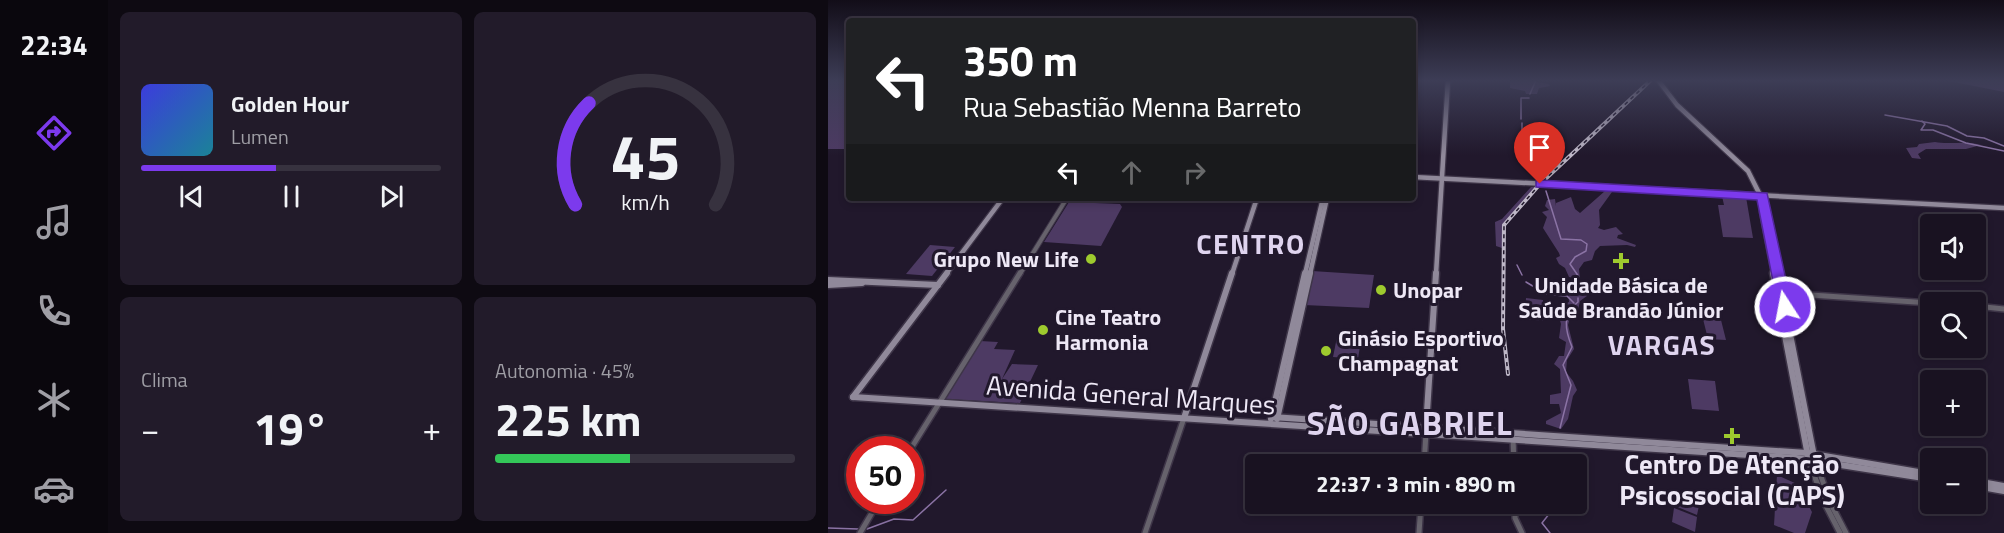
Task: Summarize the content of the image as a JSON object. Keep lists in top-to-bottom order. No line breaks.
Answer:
{"streets":{"main road":["Avenida General Marques"]},"districts":["CENTRO","VARGAS","SÃO GABRIEL"],"places":{"other":["Grupo New Life","Unopar","Cine Teatro Harmonia","Ginásio Esportivo Champagnat"],"health":["Unidade Básica de Saúde Brandão Júnior","Centro De Atenção Psicossocial (CAPS)"]},"page":{"tabs":"22:34","turn":["350 m","Rua Sebastião Menna Barreto"],"song":["Golden Hour","Lumen"],"map_buttons":["+","−"],"tile":["Clima",["Autonomia · 45%","225 km"]],"heat":["−","19°","+"],"limit":"50","trip":"22:37 · 3 min · 890 m","gauge":["45","km/h"]}}
